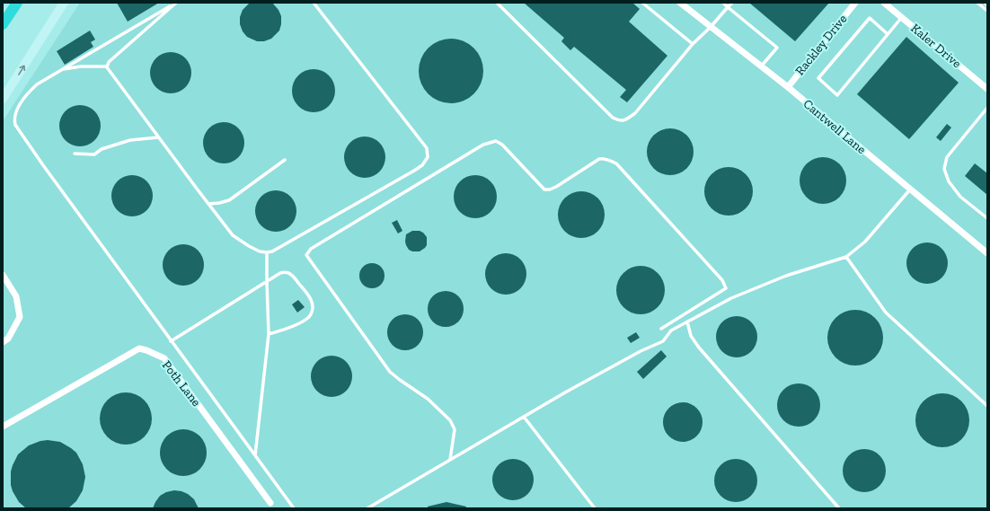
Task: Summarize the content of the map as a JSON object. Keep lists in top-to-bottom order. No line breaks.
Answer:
{"streets":{"street":["Rackley Drive","Kaler Drive","Cantwell Lane","Poth Lane"]},"crossings":[["Rackley Drive","Cantwell Lane"]]}
